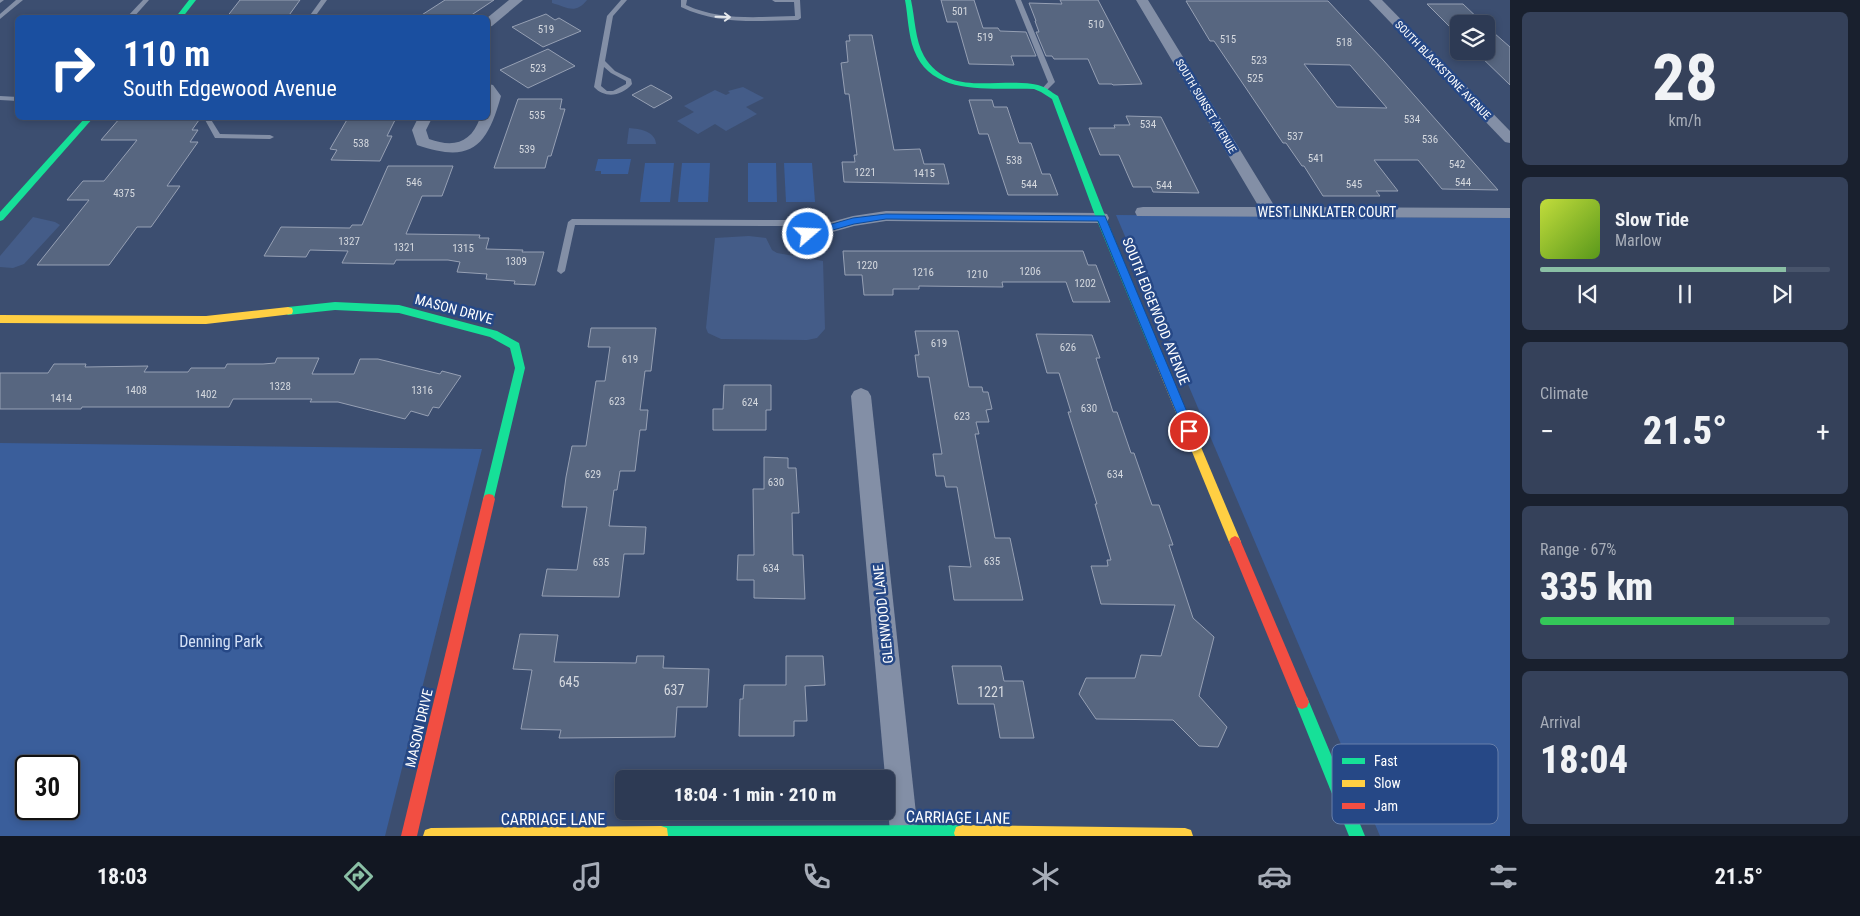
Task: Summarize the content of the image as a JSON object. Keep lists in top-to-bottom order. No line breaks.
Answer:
{"streets":{"street":["SOUTH BLACKSTONE AVENUE","SOUTH SUNSET AVENUE","WEST LINKLATER COURT","MASON DRIVE","SOUTH EDGEWOOD AVENUE","GLENWOOD LANE","CARRIAGE LANE"]},"crossings":[["SOUTH SUNSET AVENUE","WEST LINKLATER COURT"],["GLENWOOD LANE","CARRIAGE LANE"]],"parks":["Denning Park"],"house_numbers":["501","510","519","519","515","518","523","523","525","535","534","534","537","536","538","539","541","538","542","1221","1415","546","544","544","545","544","4375","1327","1321","1315","1309","1220","1206","1216","1210","1202","619","626","619","1328","1408","1316","1402","1414","623","624","630","623","629","634","630","635","635","634","645","637","1221"],"legend":["Fast","Slow","Jam"],"page":{"tile":[["28","km/h"],"Climate",["Range · 67%","335 km"],["Arrival","18:04"]],"turn":["110 m","South Edgewood Avenue"],"song":["Slow Tide","Marlow"],"heat":["−","21.5°","+"],"limit":"30","trip":"18:04 · 1 min · 210 m","tabs":["18:03","21.5°"]}}
